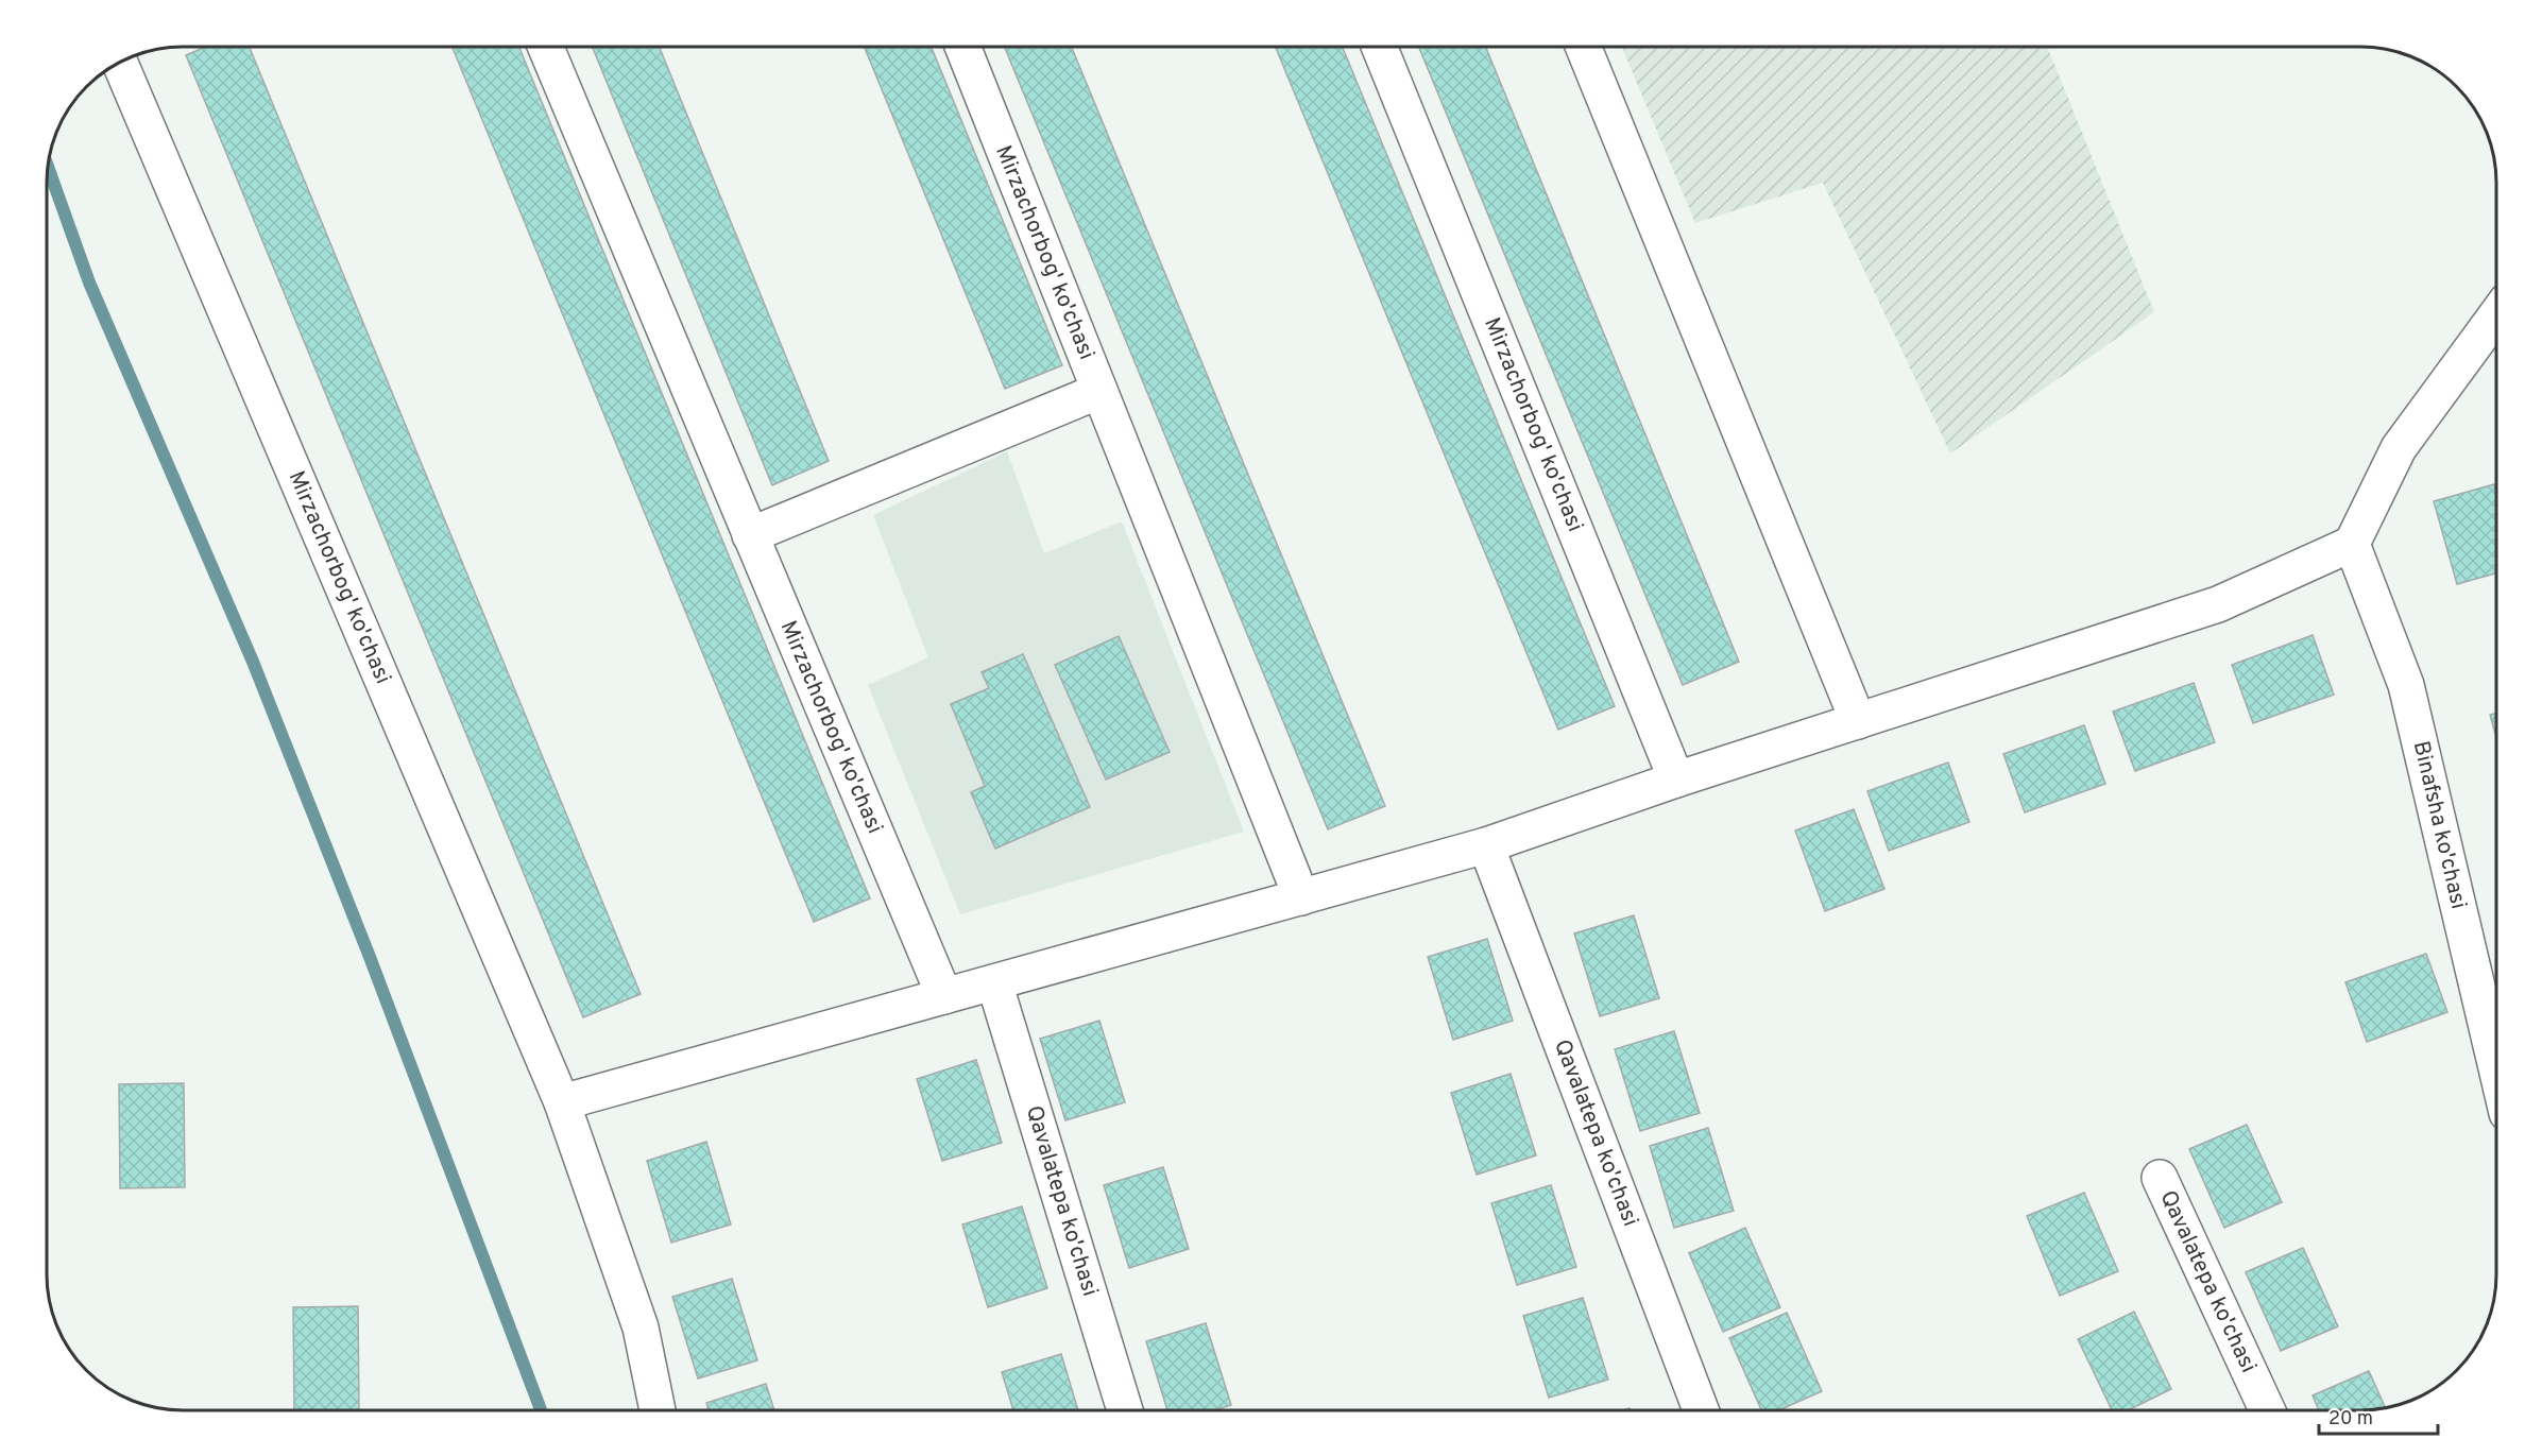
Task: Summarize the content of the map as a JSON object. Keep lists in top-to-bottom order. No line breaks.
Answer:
{"streets":{"street":["Mirzachorbog' ko'chasi","Binafsha ko'chasi","Qavalatepa ko'chasi"]},"scale_bar":"20 m"}
